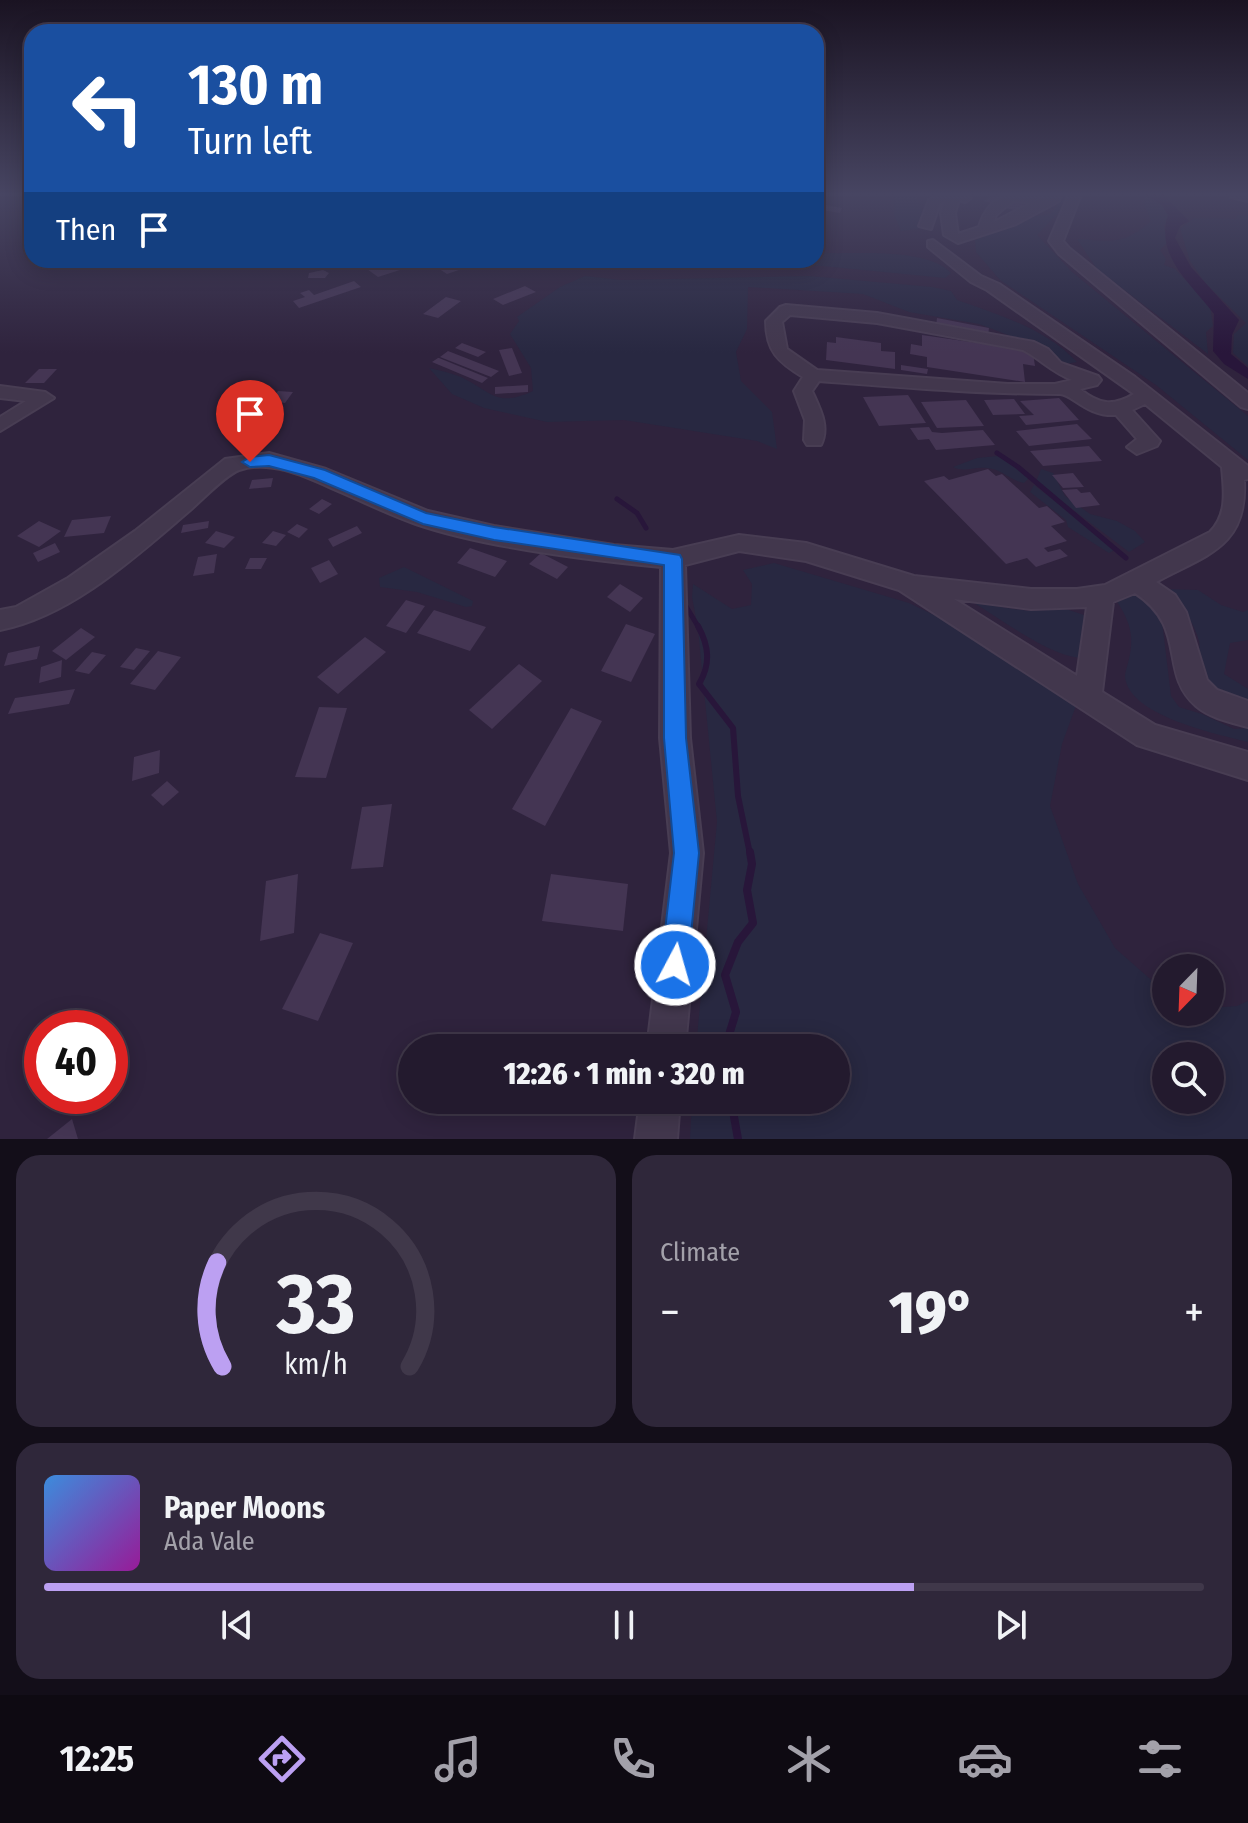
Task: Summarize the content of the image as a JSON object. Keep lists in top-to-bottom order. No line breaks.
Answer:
{"north":"bottom left","page":{"turn":["130 m","Turn left"],"then":"Then","limit":"40","trip":"12:26 · 1 min · 320 m","tile":"Climate","heat":["−","19°","+"],"song":["Paper Moons","Ada Vale"],"tabs":"12:25","gauge":["33","km/h"]}}
